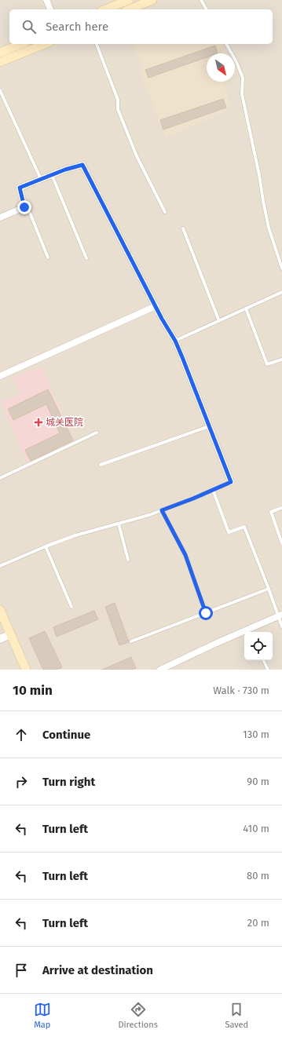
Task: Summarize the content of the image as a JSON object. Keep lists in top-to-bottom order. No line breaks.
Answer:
{"places":{"health":["城关医院"]},"north":"bottom right","page":{"search":"Search here","heading":["10 min","Walk · 730 m"],"list":[["Continue","130 m"],["Turn right","90 m"],["Turn left","410 m"],["Turn left","80 m"],["Turn left","20 m"],"Arrive at destination"],"nav":["Map","Directions","Saved"]}}
